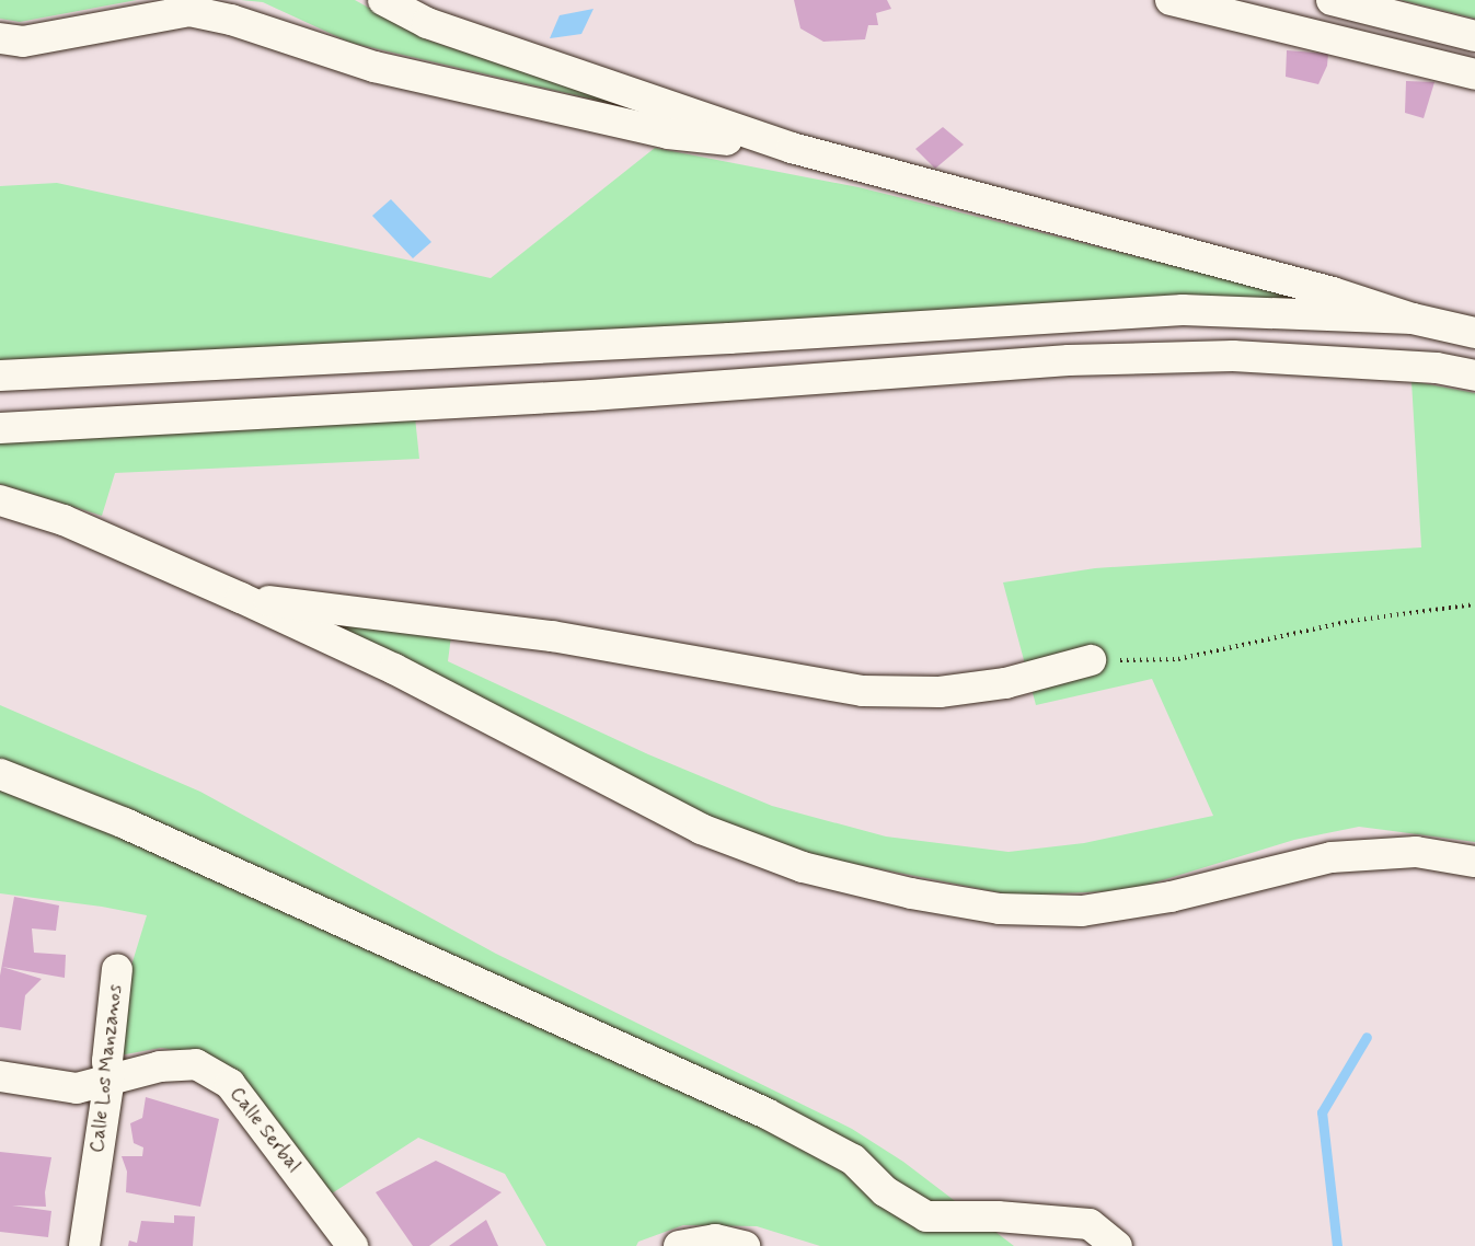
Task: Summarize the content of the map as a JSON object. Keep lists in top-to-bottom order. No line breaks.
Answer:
{"streets":{"street":["Calle Los Manzanos","Calle Serbal"]},"crossings":[["Calle Los Manzanos","Calle Serbal"]]}
